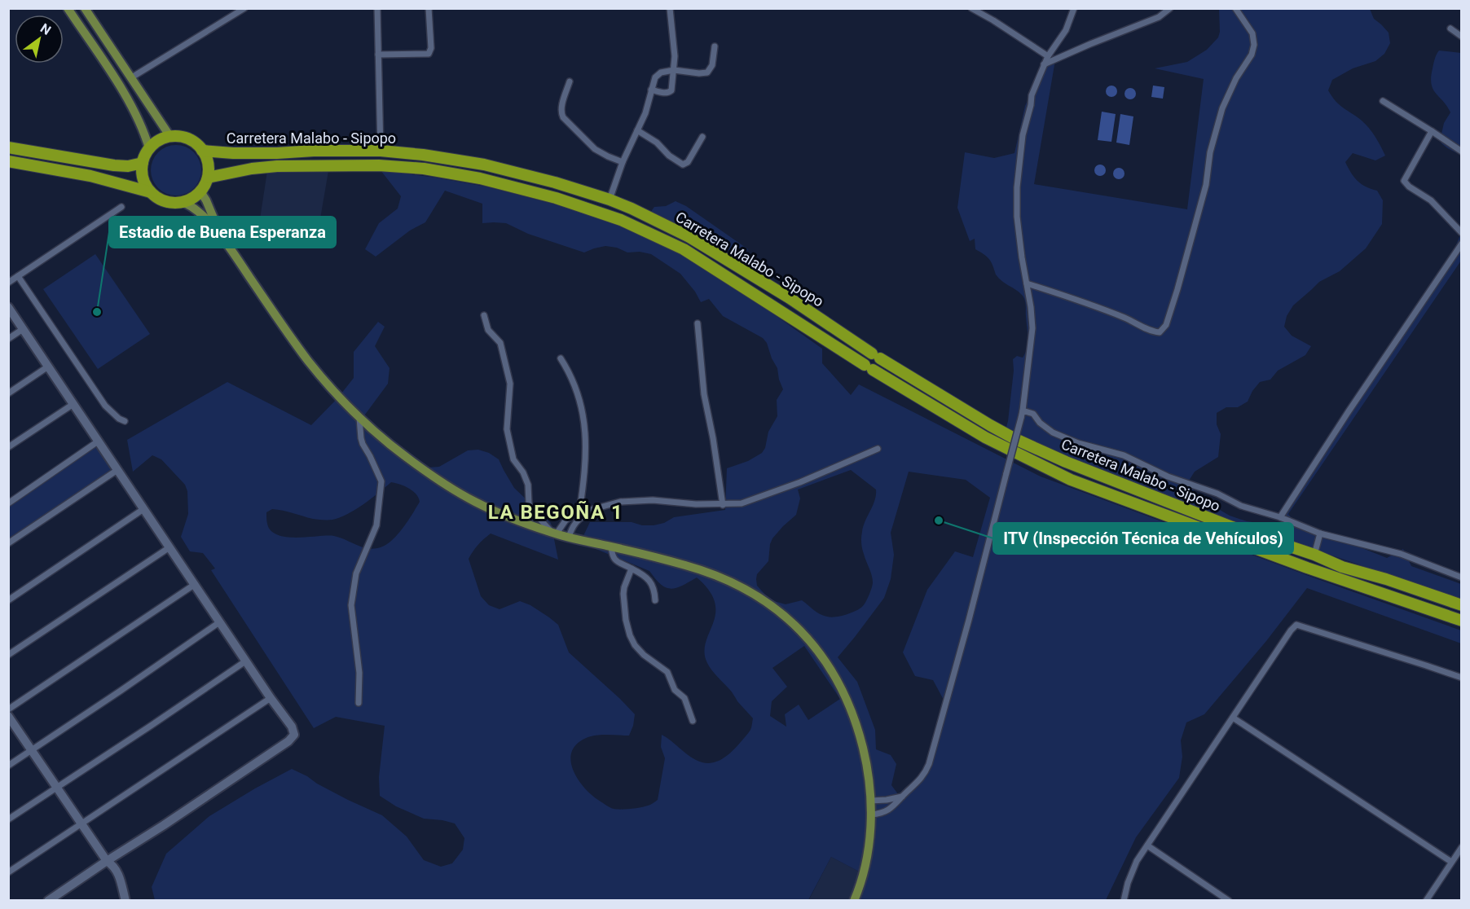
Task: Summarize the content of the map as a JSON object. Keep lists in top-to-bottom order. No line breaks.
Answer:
{"streets":{"highway":["Carretera Malabo - Sipopo"]},"districts":["LA BEGOÑA 1"],"places":["Estadio de Buena Esperanza","ITV (Inspección Técnica de Vehículos)"],"north":"top right"}
